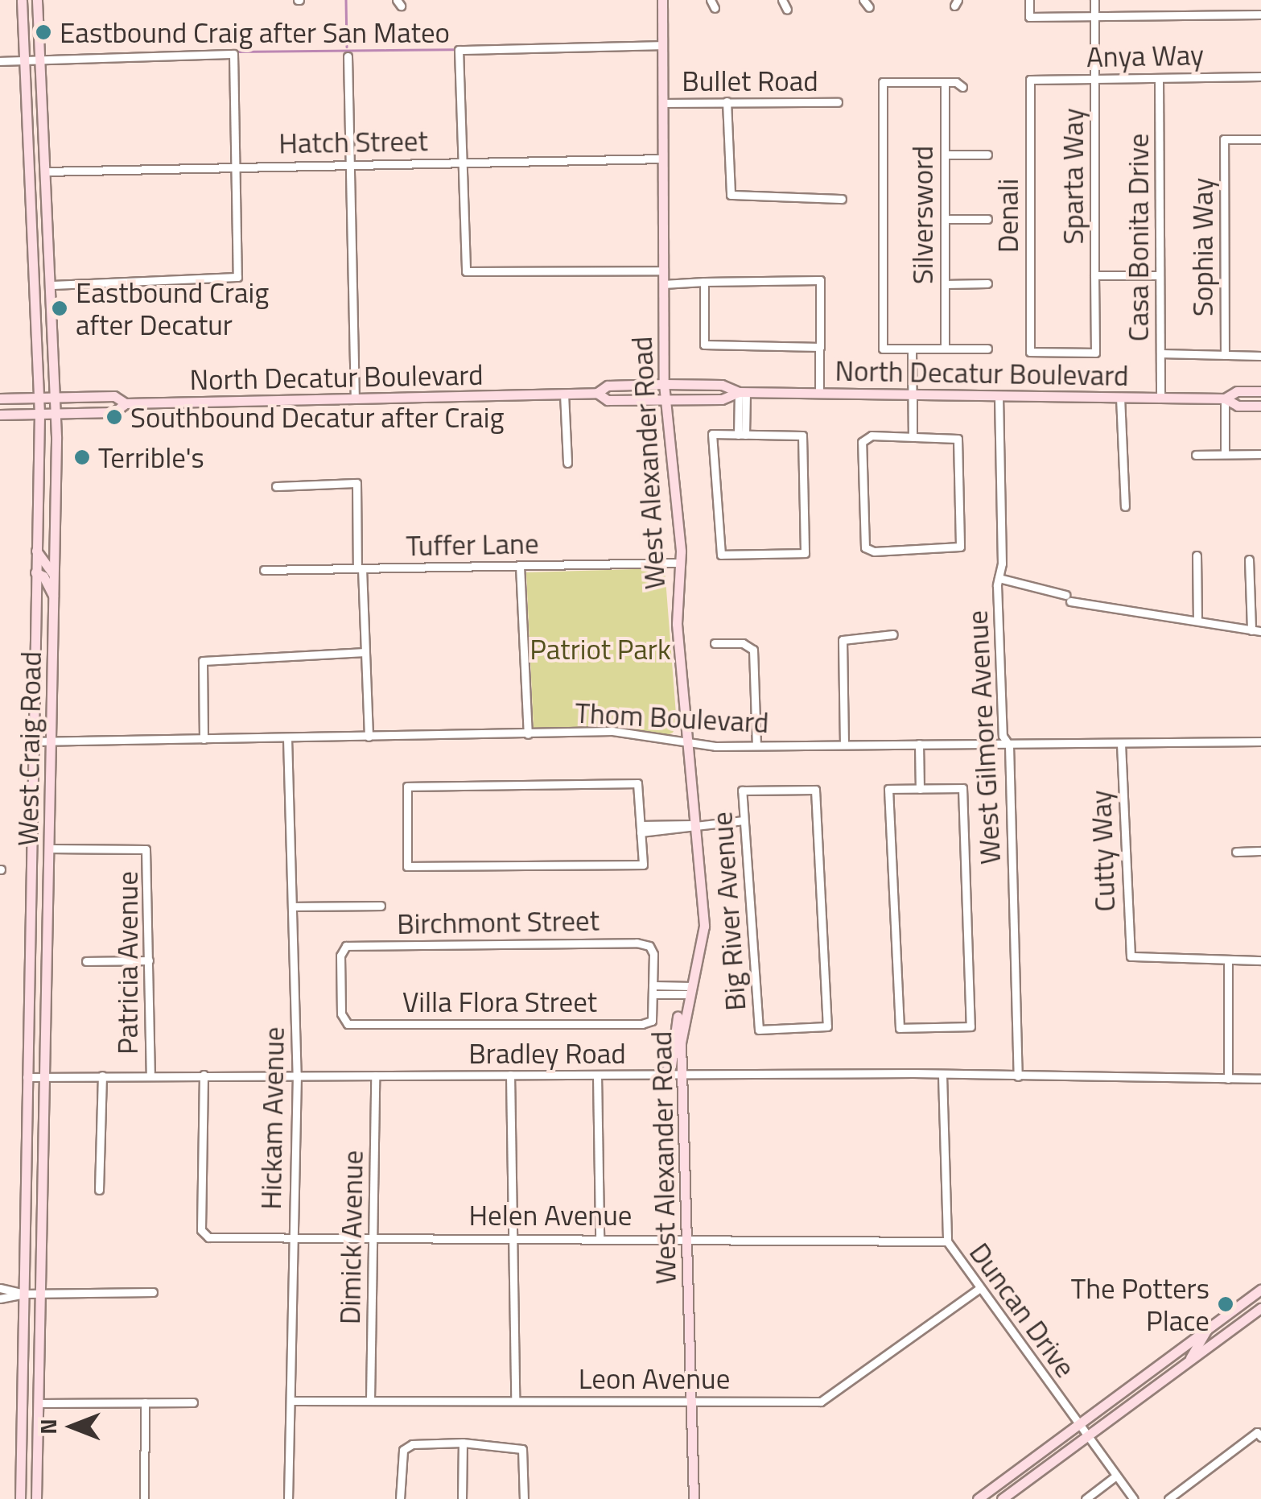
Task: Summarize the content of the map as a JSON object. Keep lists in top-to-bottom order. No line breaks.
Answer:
{"streets":{"main road":["North Decatur Boulevard","West Alexander Road","West Craig Road"],"street":["Anya Way","Bullet Road","Hatch Street","Sparta Way","Silversword","Denali","Casa Bonita Drive","Sophia Way","Tuffer Lane","Thom Boulevard","West Gilmore Avenue","Cutty Way","Big River Avenue","Birchmont Street","Patricia Avenue","Villa Flora Street","Bradley Road","Hickam Avenue","Helen Avenue","Dimick Avenue","Duncan Drive","Leon Avenue"]},"crossings":[["Anya Way","Sparta Way"],["Anya Way","Denali"],["Anya Way","Casa Bonita Drive"],["Bullet Road","West Alexander Road"],["Hatch Street","West Alexander Road"],["Hatch Street","West Craig Road"],["Sparta Way","Denali"],["Casa Bonita Drive","North Decatur Boulevard"],["North Decatur Boulevard","West Alexander Road"],["North Decatur Boulevard","West Gilmore Avenue"],["North Decatur Boulevard","West Craig Road"],["West Alexander Road","Tuffer Lane"],["West Alexander Road","Thom Boulevard"],["West Alexander Road","Bradley Road"],["West Alexander Road","Helen Avenue"],["West Alexander Road","Leon Avenue"],["Thom Boulevard","West Gilmore Avenue"],["Thom Boulevard","West Craig Road"],["Thom Boulevard","Cutty Way"],["Thom Boulevard","Hickam Avenue"],["West Gilmore Avenue","Bradley Road"],["West Craig Road","Patricia Avenue"],["West Craig Road","Bradley Road"],["Birchmont Street","Villa Flora Street"],["Patricia Avenue","Bradley Road"],["Bradley Road","Hickam Avenue"],["Bradley Road","Helen Avenue"],["Bradley Road","Dimick Avenue"],["Bradley Road","Duncan Drive"],["Hickam Avenue","Helen Avenue"],["Hickam Avenue","Leon Avenue"],["Helen Avenue","Dimick Avenue"],["Helen Avenue","Duncan Drive"],["Dimick Avenue","Leon Avenue"],["Duncan Drive","Leon Avenue"]],"parks":["Patriot Park"],"places":["Eastbound Craig after San Mateo","Eastbound Craig after Decatur","Southbound Decatur after Craig","Terrible's","The Potters Place"],"north":"left"}
